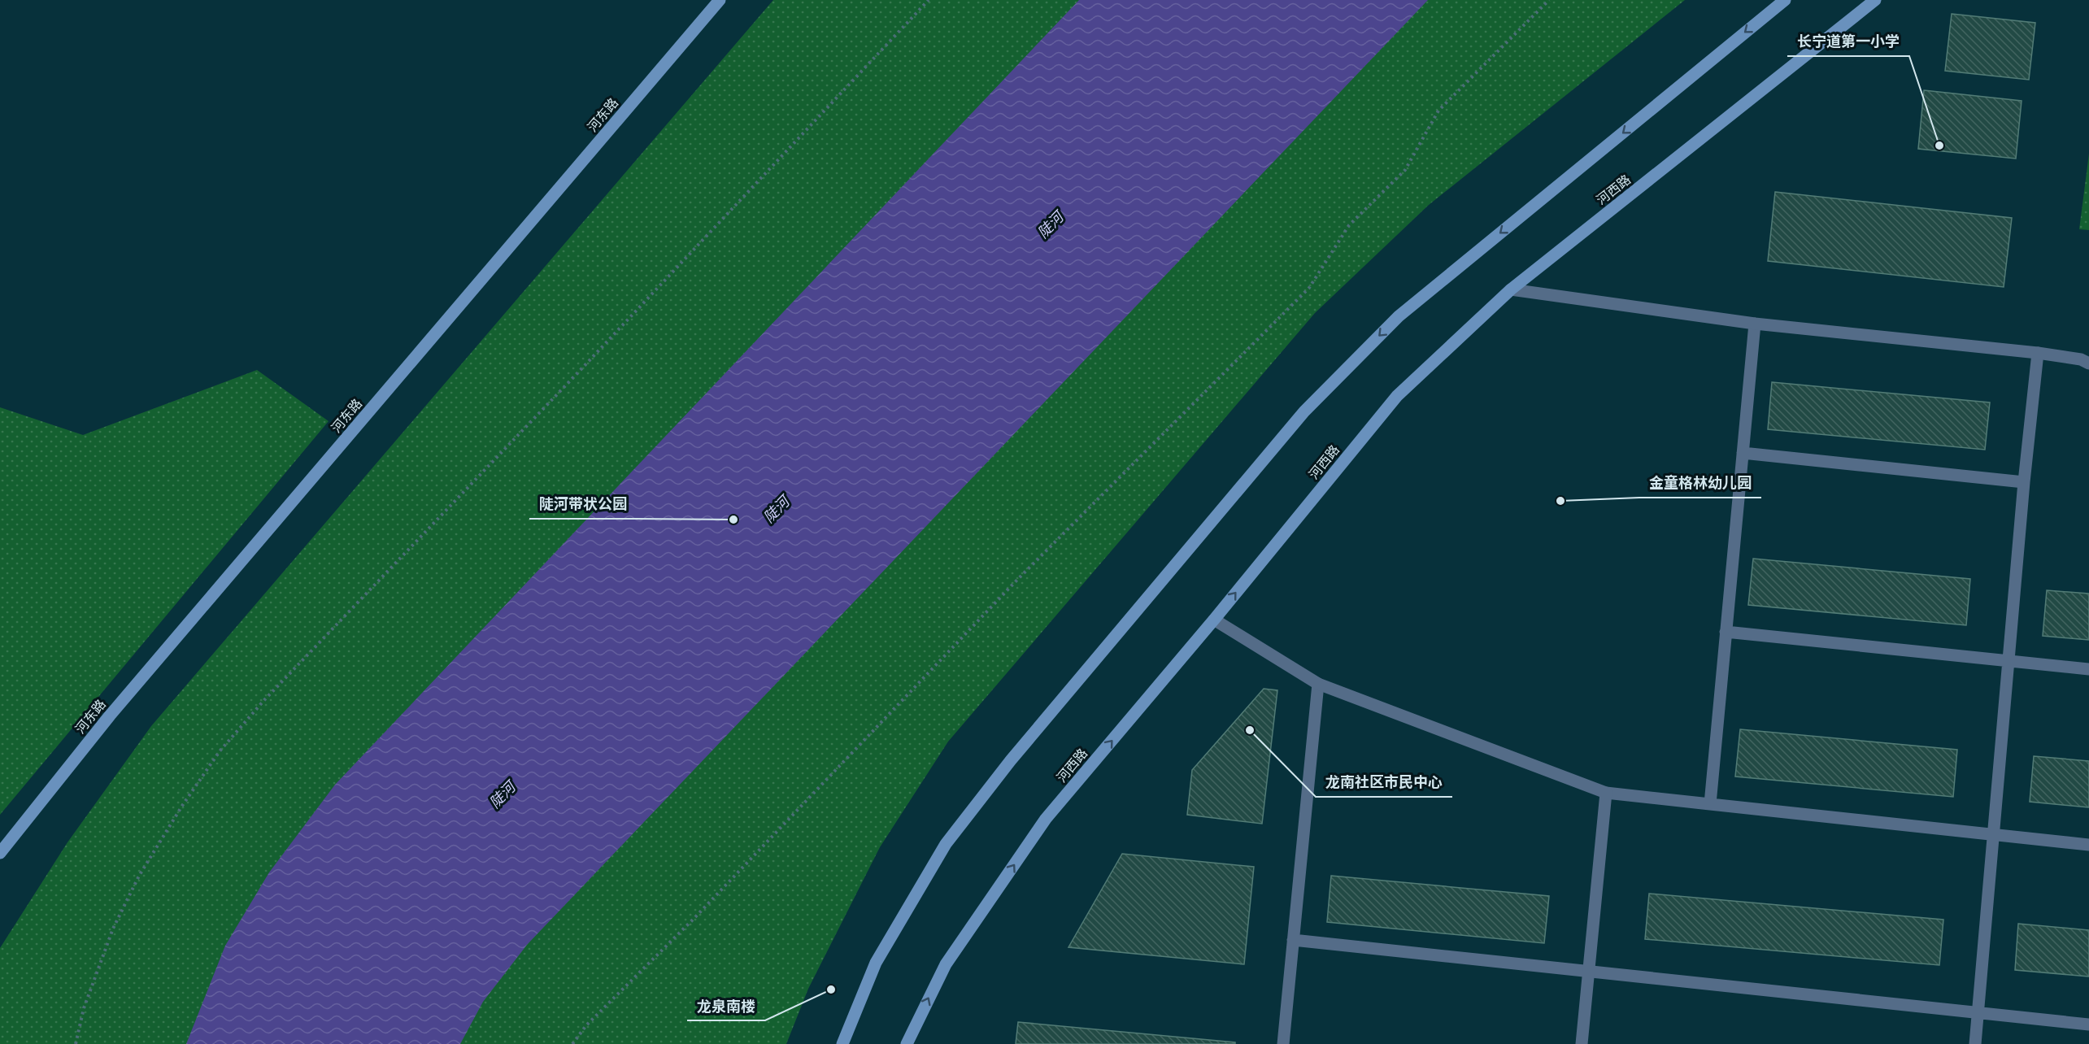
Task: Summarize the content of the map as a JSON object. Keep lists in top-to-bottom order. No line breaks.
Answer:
{"streets":{"main road":["河东路","河西路"]},"water":["陡河"],"places":["长宁道第一小学","金童格林幼儿园","陡河带状公园","龙南社区市民中心","龙泉南楼"]}
